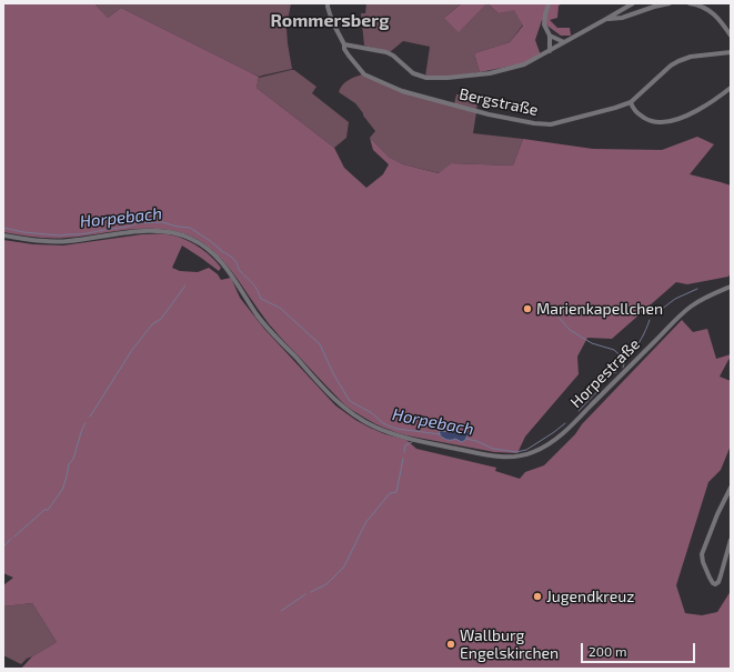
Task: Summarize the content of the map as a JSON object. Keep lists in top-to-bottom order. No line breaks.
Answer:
{"streets":{"street":["Bergstraße","Horpestraße"]},"districts":["Rommersberg"],"water":["Horpebach"],"places":["Marienkapellchen","Jugendkreuz","Wallburg Engelskirchen"],"scale_bar":"200 m"}
